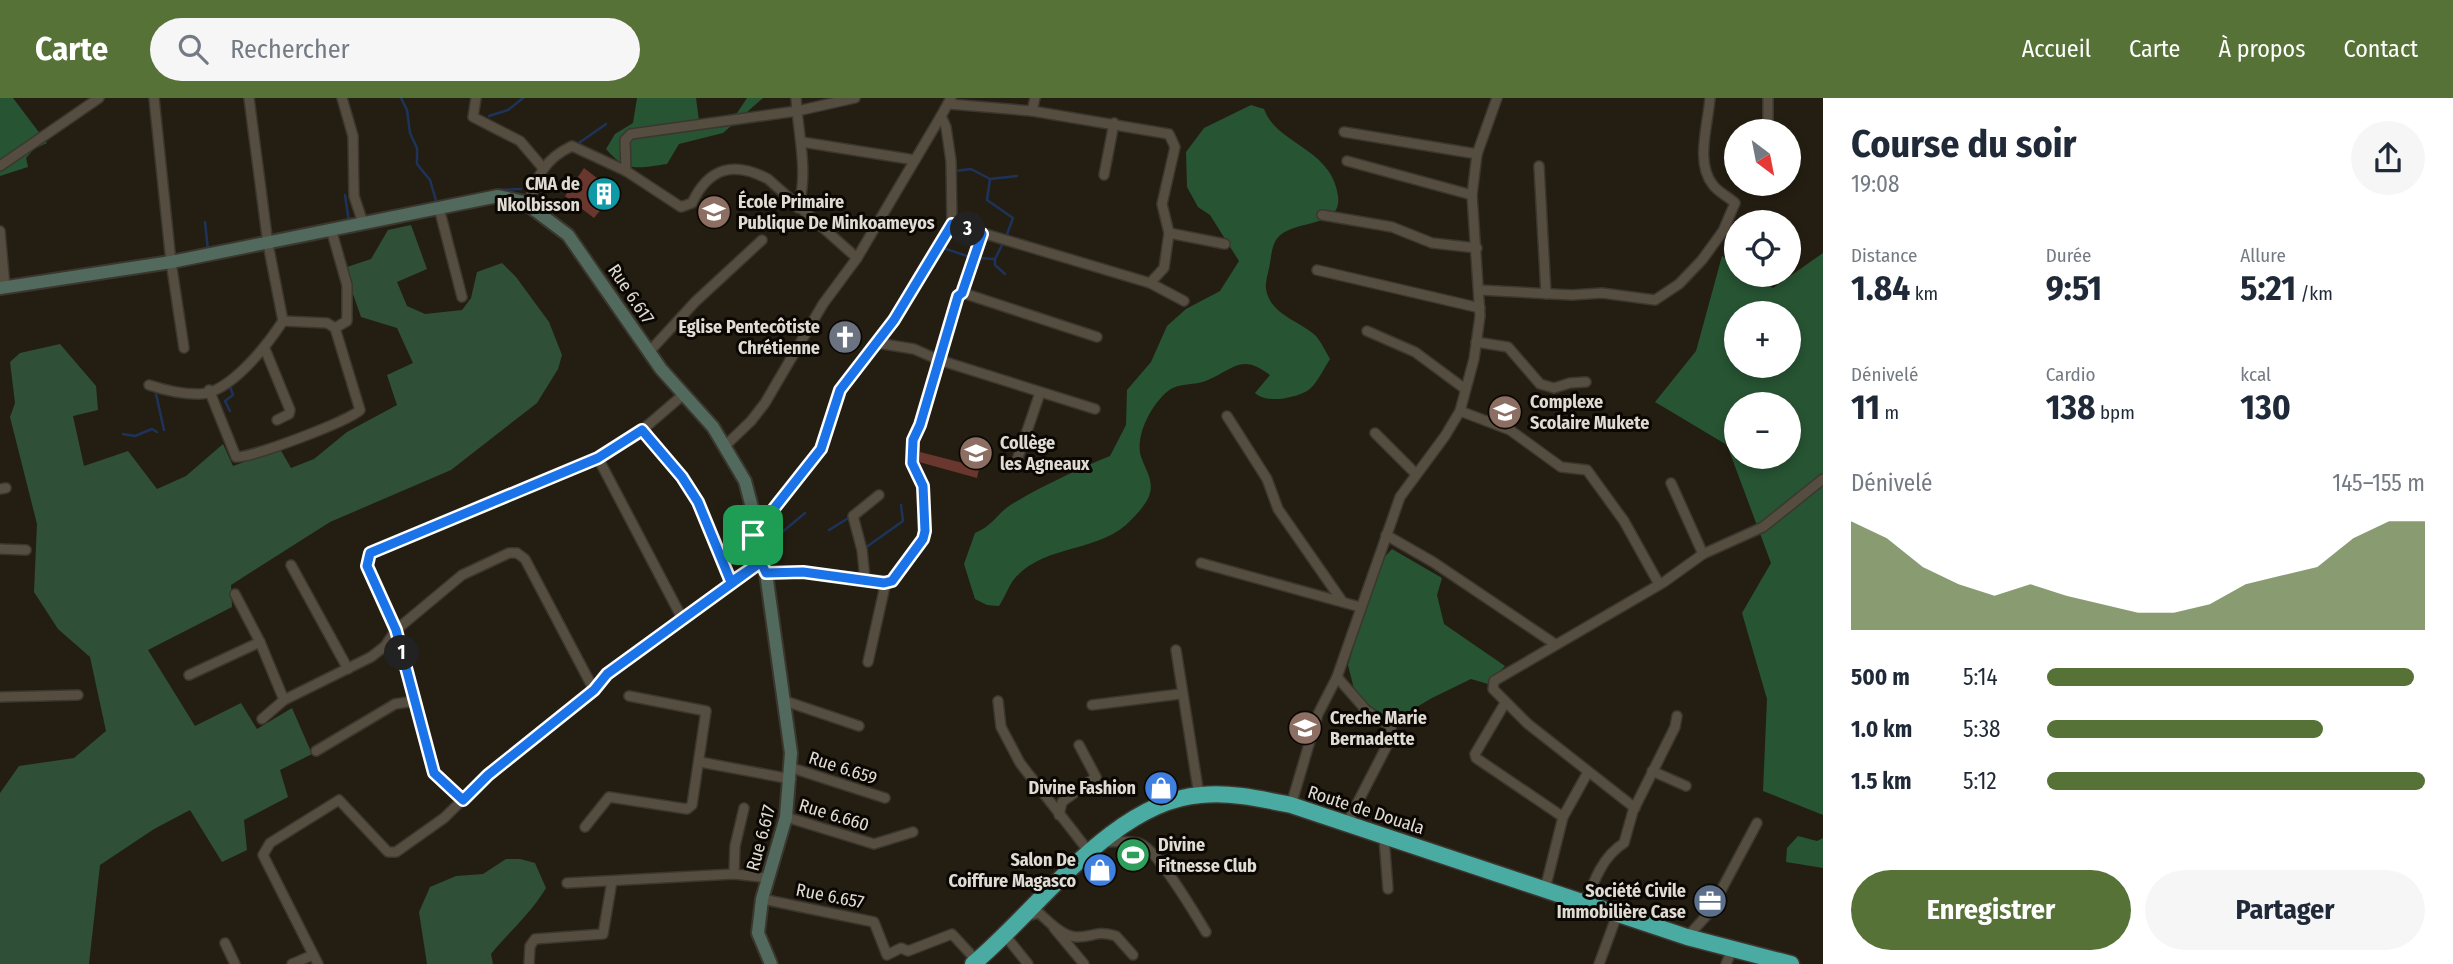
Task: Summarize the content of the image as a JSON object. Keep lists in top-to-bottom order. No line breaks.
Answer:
{"streets":{"highway":["Route de Douala"],"street":["Rue 6.617","Rue 6.659","Rue 6.660","Rue 6.657"]},"crossings":[["Rue 6.617","Rue 6.659"],["Rue 6.617","Rue 6.660"],["Rue 6.617","Rue 6.657"],["Route de Douala","Rue 6.657"]],"places":{"building":["CMA de Nkolbisson"],"school or university":["École Primaire Publique De Minkoameyos","Complexe Scolaire Mukete","Collège les Agneaux","Creche Marie Bernadette"],"church":["Eglise Pentecôtiste Chrétienne"],"shop":["Divine Fashion","Salon De Coiffure Magasco"],"sports":["Divine Fitnesse Club"],"office":["Société Civile Immobilière Case"]},"north":"bottom right","page":{"header":"Carte","search":"Rechercher","nav":["Accueil","Carte","À propos","Contact"],"heading":["Course du soir","19:08"],"map_buttons":["+","−"],"pins":["3","1"],"stats":[["Distance","1.84 km"],["Durée","9:51"],["Allure","5:21 /km"],["Dénivelé","11 m"],["Cardio","138 bpm"],["kcal","130"]],"chart":["Dénivelé","145–155 m"],"list":[{"name":"500 m","note":"5:14"},{"name":"1.0 km","note":"5:38"},{"name":"1.5 km","note":"5:12"}],"buttons":["Enregistrer","Partager"]}}
